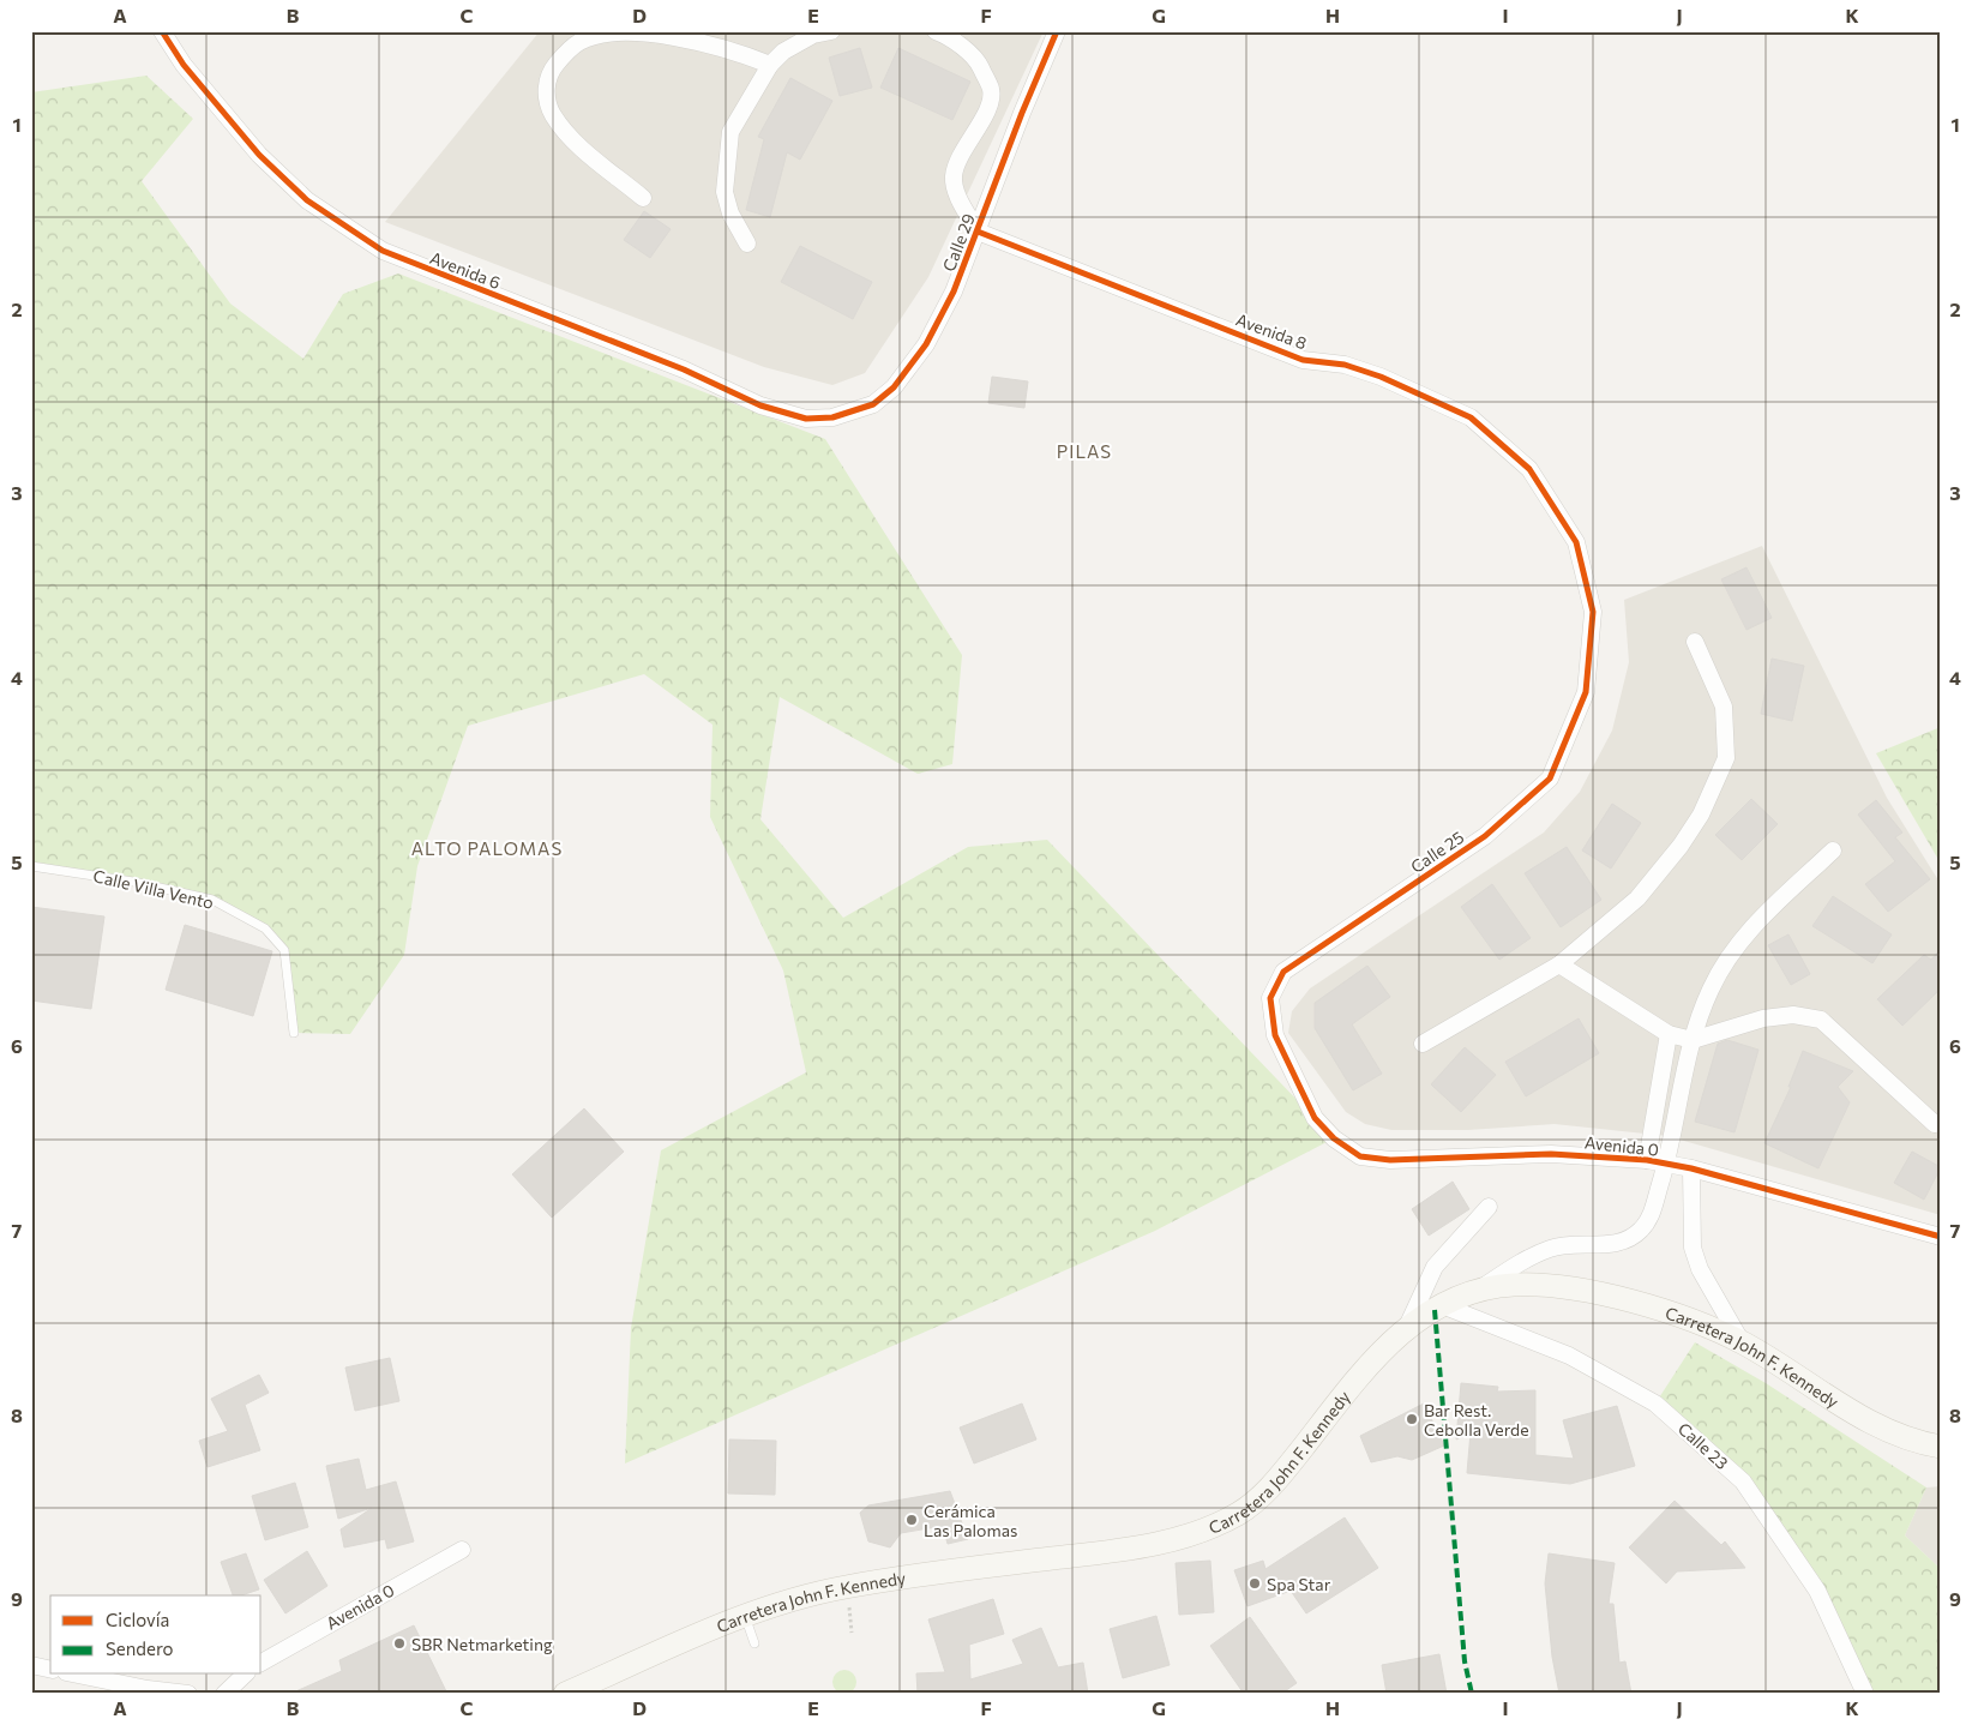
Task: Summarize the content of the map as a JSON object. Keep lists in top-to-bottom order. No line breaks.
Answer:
{"streets":{"main road":["Carretera John F. Kennedy"],"street":["Calle 29","Avenida 6","Avenida 8","Calle 25","Avenida 0","Calle 23"],"lane":["Calle Villa Vento"]},"crossings":[["Calle 29","Avenida 6"],["Calle 29","Avenida 8"],["Avenida 8","Calle 25"],["Calle 25","Avenida 0"],["Avenida 0","Carretera John F. Kennedy"],["Carretera John F. Kennedy","Calle 23"]],"districts":["PILAS","ALTO PALOMAS"],"places":["Bar Rest. Cebolla Verde","Cerámica Las Palomas","Spa Star","SBR Netmarketing"],"legend":["Ciclovía","Sendero"],"grid":{"columns":["A","B","C","D","E","F","G","H","I","J","K"],"rows":["1","2","3","4","5","6","7","8","9"]}}
